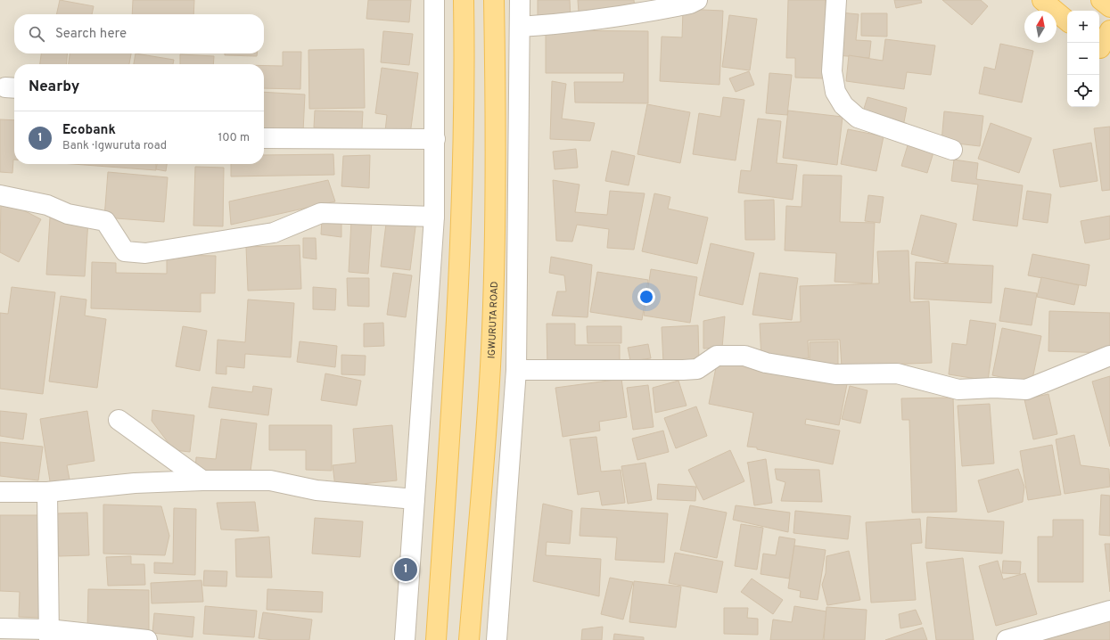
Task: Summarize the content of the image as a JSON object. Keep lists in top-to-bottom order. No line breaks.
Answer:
{"streets":{"main road":["IGWURUTA ROAD"]},"north":"top","page":{"map_buttons":["+","−"],"search":"Search here","heading":"Nearby","list":[{"mark":"1","name":"Ecobank","note":"Bank · Igwuruta road","value":"100 m"}],"pins":"1"}}
